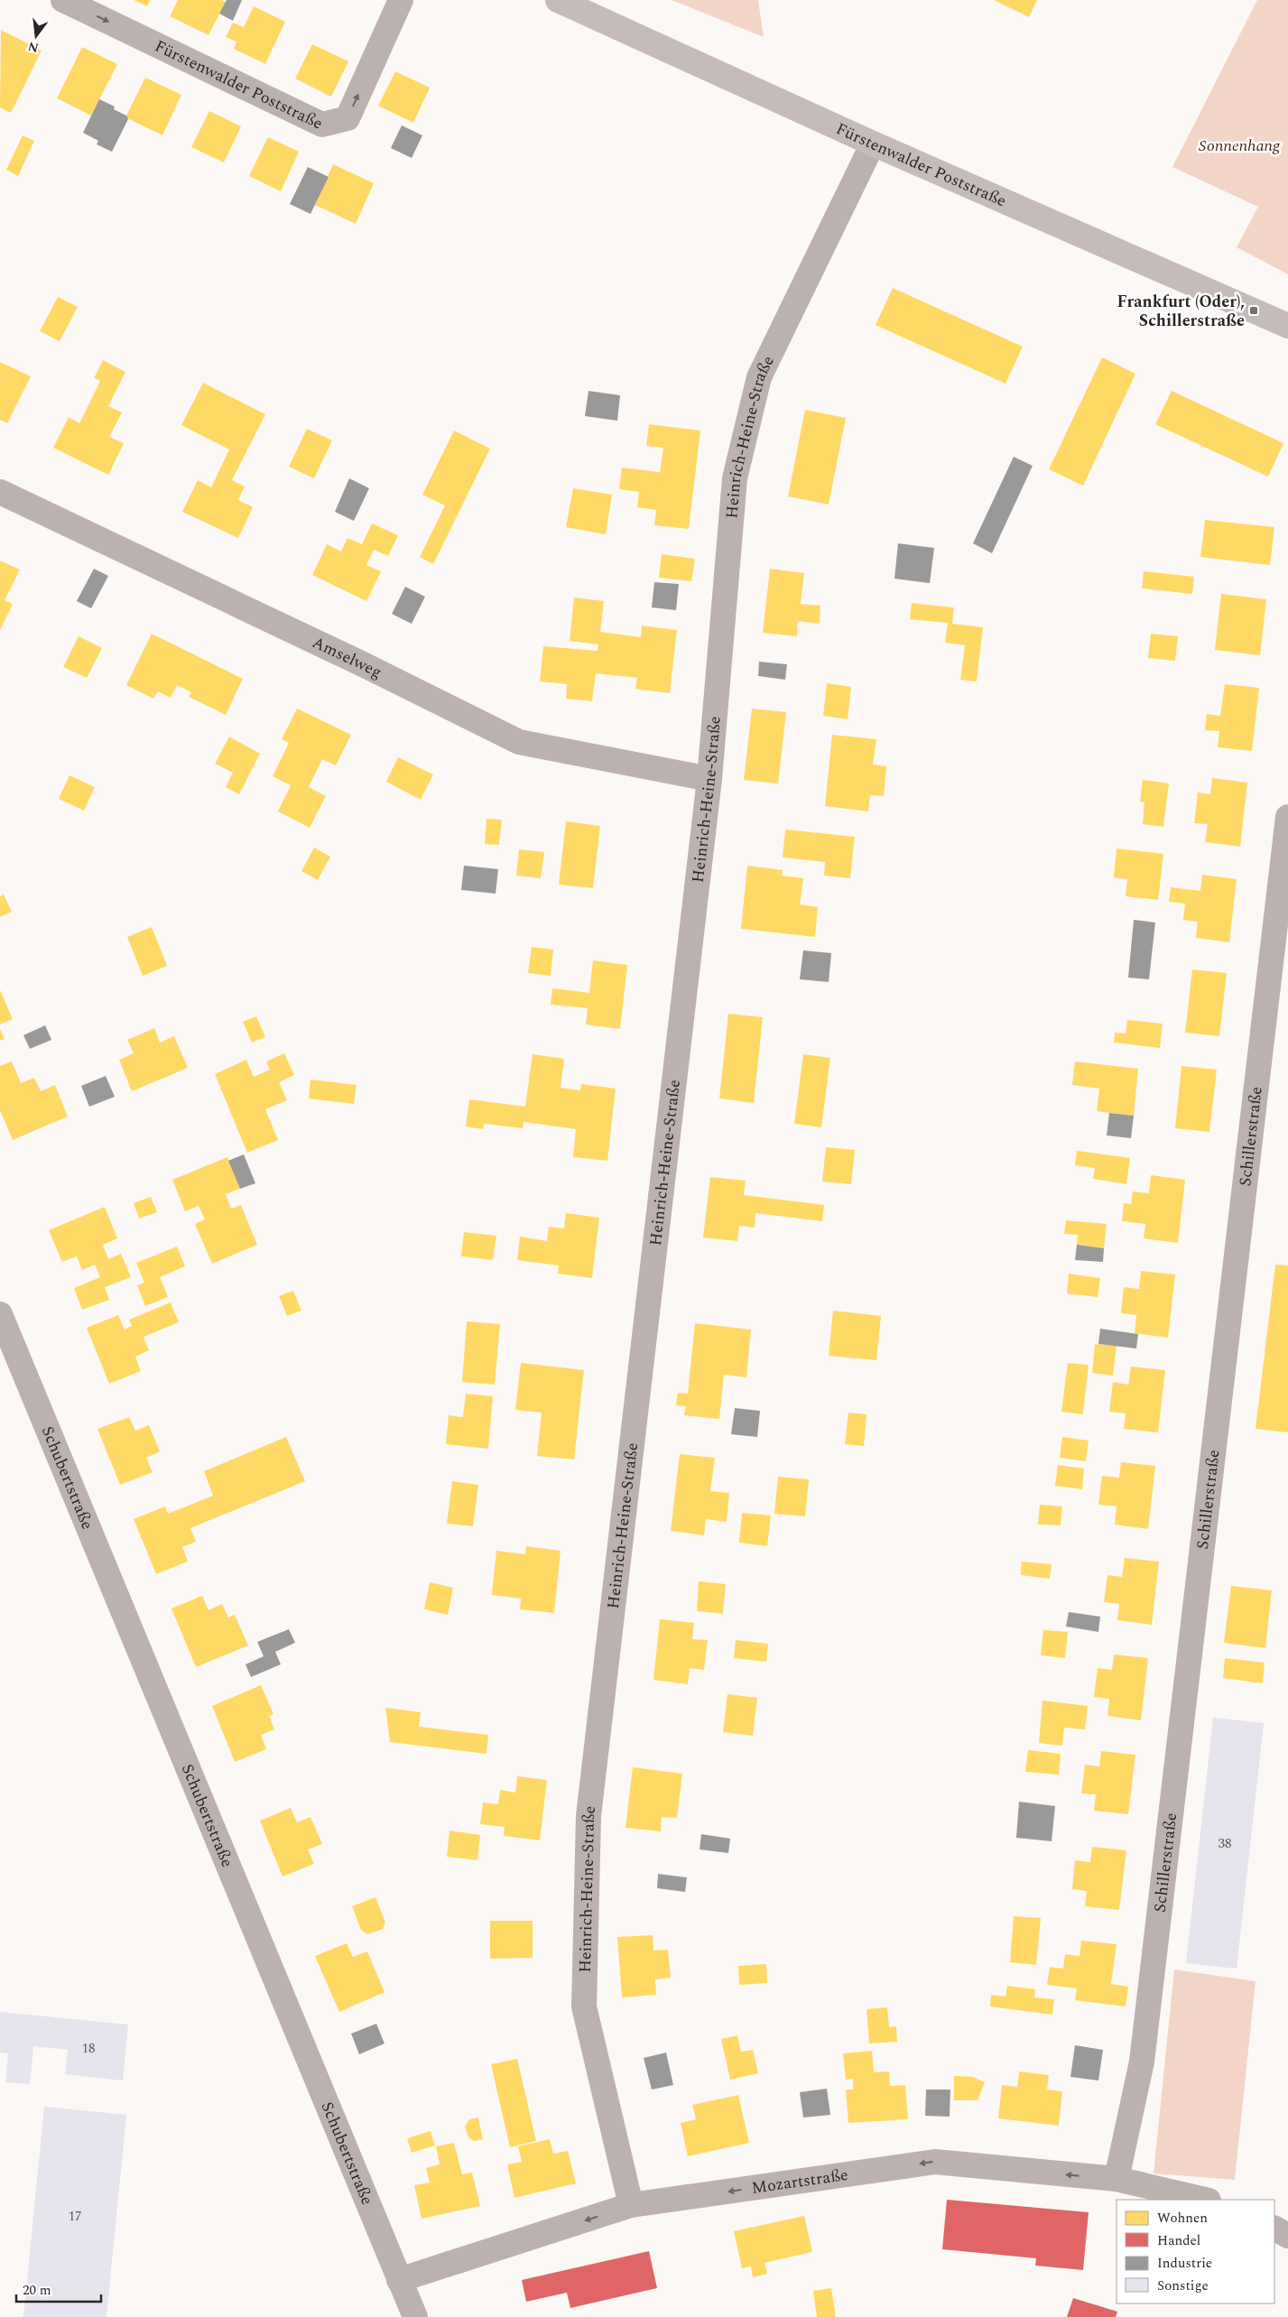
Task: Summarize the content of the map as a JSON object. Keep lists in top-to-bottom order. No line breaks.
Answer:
{"streets":{"street":["Fürstenwalder Poststraße","Heinrich-Heine-Straße","Amselweg","Schillerstraße","Schubertstraße","Mozartstraße"]},"crossings":[["Fürstenwalder Poststraße","Heinrich-Heine-Straße"],["Heinrich-Heine-Straße","Amselweg"],["Heinrich-Heine-Straße","Mozartstraße"],["Schillerstraße","Mozartstraße"],["Schubertstraße","Mozartstraße"]],"one_way":["Mozartstraße"],"parks":["Sonnenhang"],"places":{"transit":["Frankfurt (Oder), Schillerstraße"]},"house_numbers":["38","18","17"],"legend":["Wohnen","Handel","Industrie","Sonstige"],"scale_bar":"20 m","north":"bottom"}
